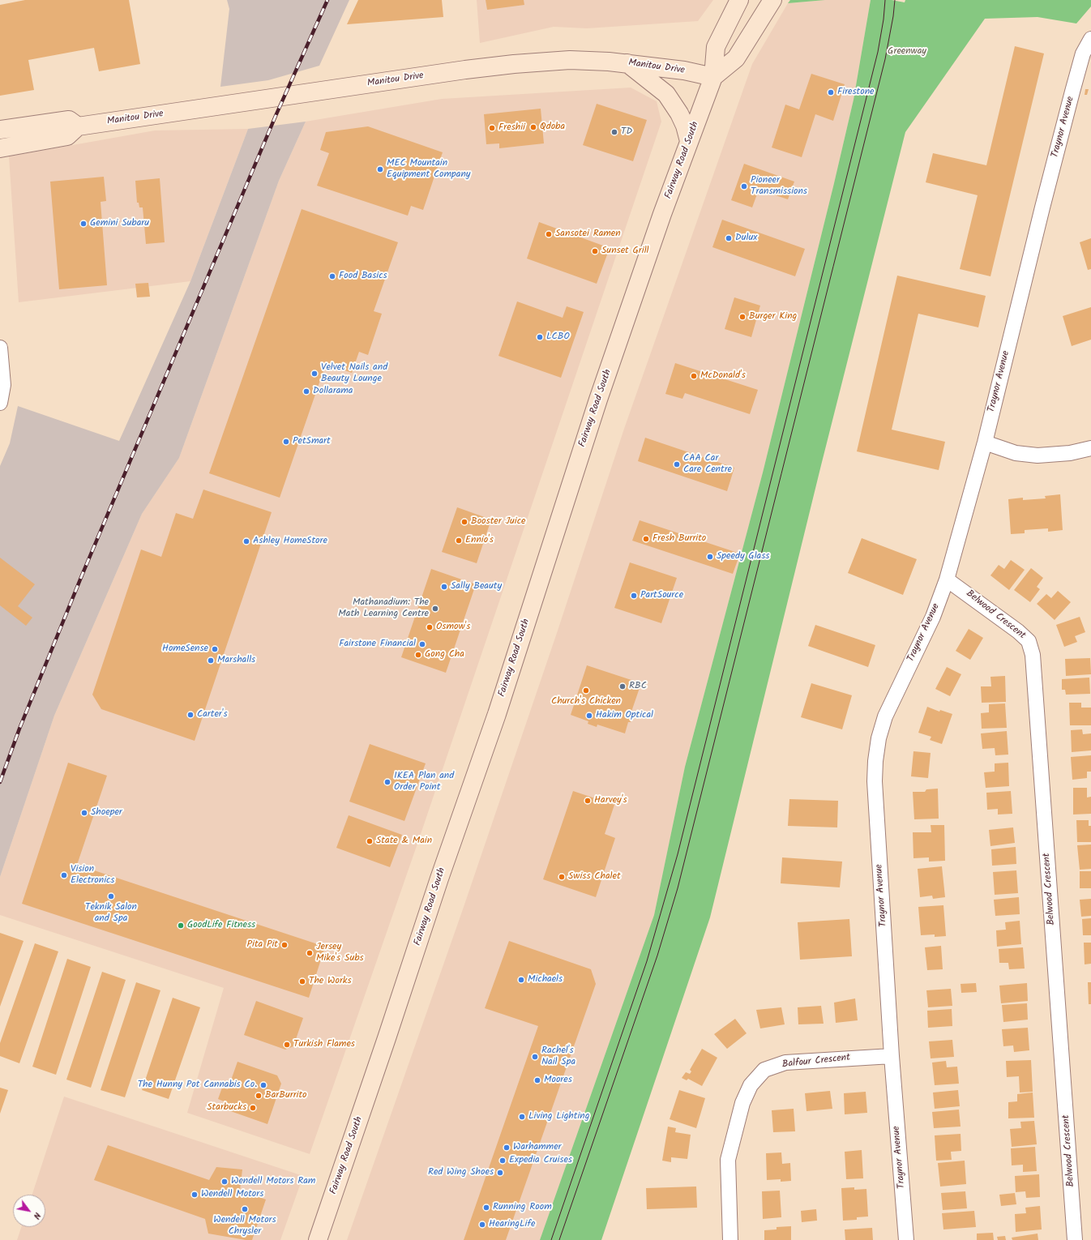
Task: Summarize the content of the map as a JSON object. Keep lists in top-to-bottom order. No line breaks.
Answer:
{"streets":{"main road":["Manitou Drive","Fairway Road South"],"street":["Traynor Avenue","Belwood Crescent","Balfour Crescent"]},"crossings":[["Manitou Drive","Fairway Road South"],["Traynor Avenue","Belwood Crescent"],["Traynor Avenue","Balfour Crescent"]],"parks":["Greenway"],"places":["Firestone","Qdoba","Freshii","TD","MEC Mountain Equipment Company","Pioneer Transmissions","Gemini Subaru","Sansotei Ramen","Dulux","Sunset Grill","Food Basics","Burger King","LCBO","Velvet Nails and Beauty Lounge","McDonald's","Dollarama","PetSmart","CAA Car Care Centre","Booster Juice","Fresh Burrito","Ennio's","Ashley HomeStore","Speedy Glass","Sally Beauty","PartSource","Mathanadium: The Math Learning Centre","Osmow's","Fairstone Financial","HomeSense","Gong Cha","Marshalls","RBC","Church's Chicken","Carter's","Hakim Optical","IKEA Plan and Order Point","Harvey's","Shoeper","State & Main","Vision Electronics","Swiss Chalet","Teknik Salon and Spa","GoodLife Fitness","Pita Pit","Jersey Mike's Subs","Michaels","The Works","Turkish Flames","Rachel's Nail Spa","Moores","The Hunny Pot Cannabis Co.","BarBurrito","Starbucks","Living Lighting","Warhammer","Expedia Cruises","Red Wing Shoes","Wendell Motors Ram","Wendell Motors","Running Room","Wendell Motors Chrysler","HearingLife"],"north":"bottom right"}
